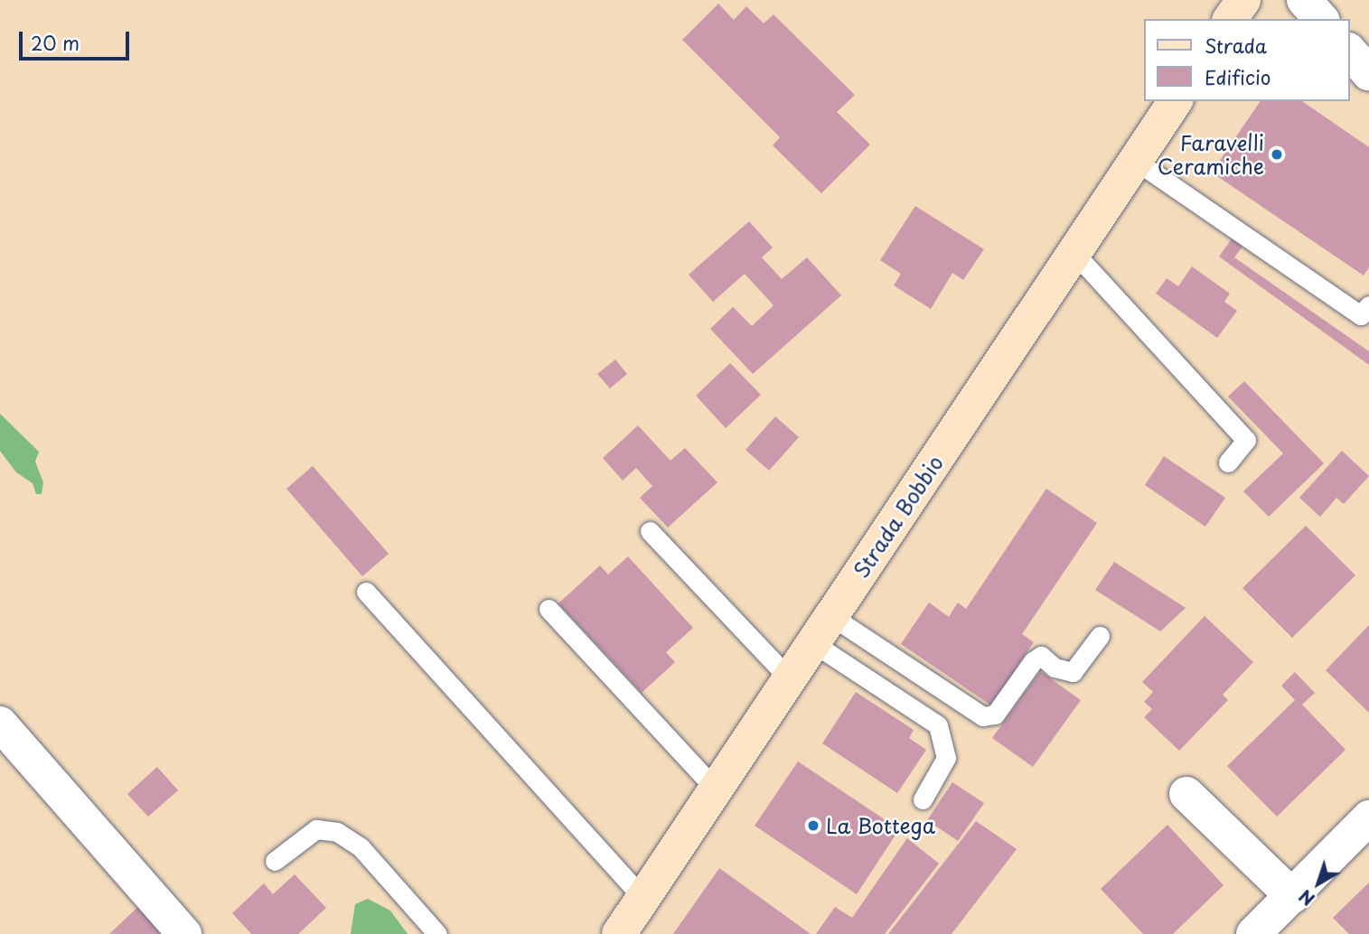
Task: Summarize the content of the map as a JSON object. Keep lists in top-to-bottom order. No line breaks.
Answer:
{"streets":{"main road":["Strada Bobbio"]},"places":["Faravelli Ceramiche","La Bottega"],"legend":["Strada","Edificio"],"scale_bar":"20 m","north":"bottom left"}
